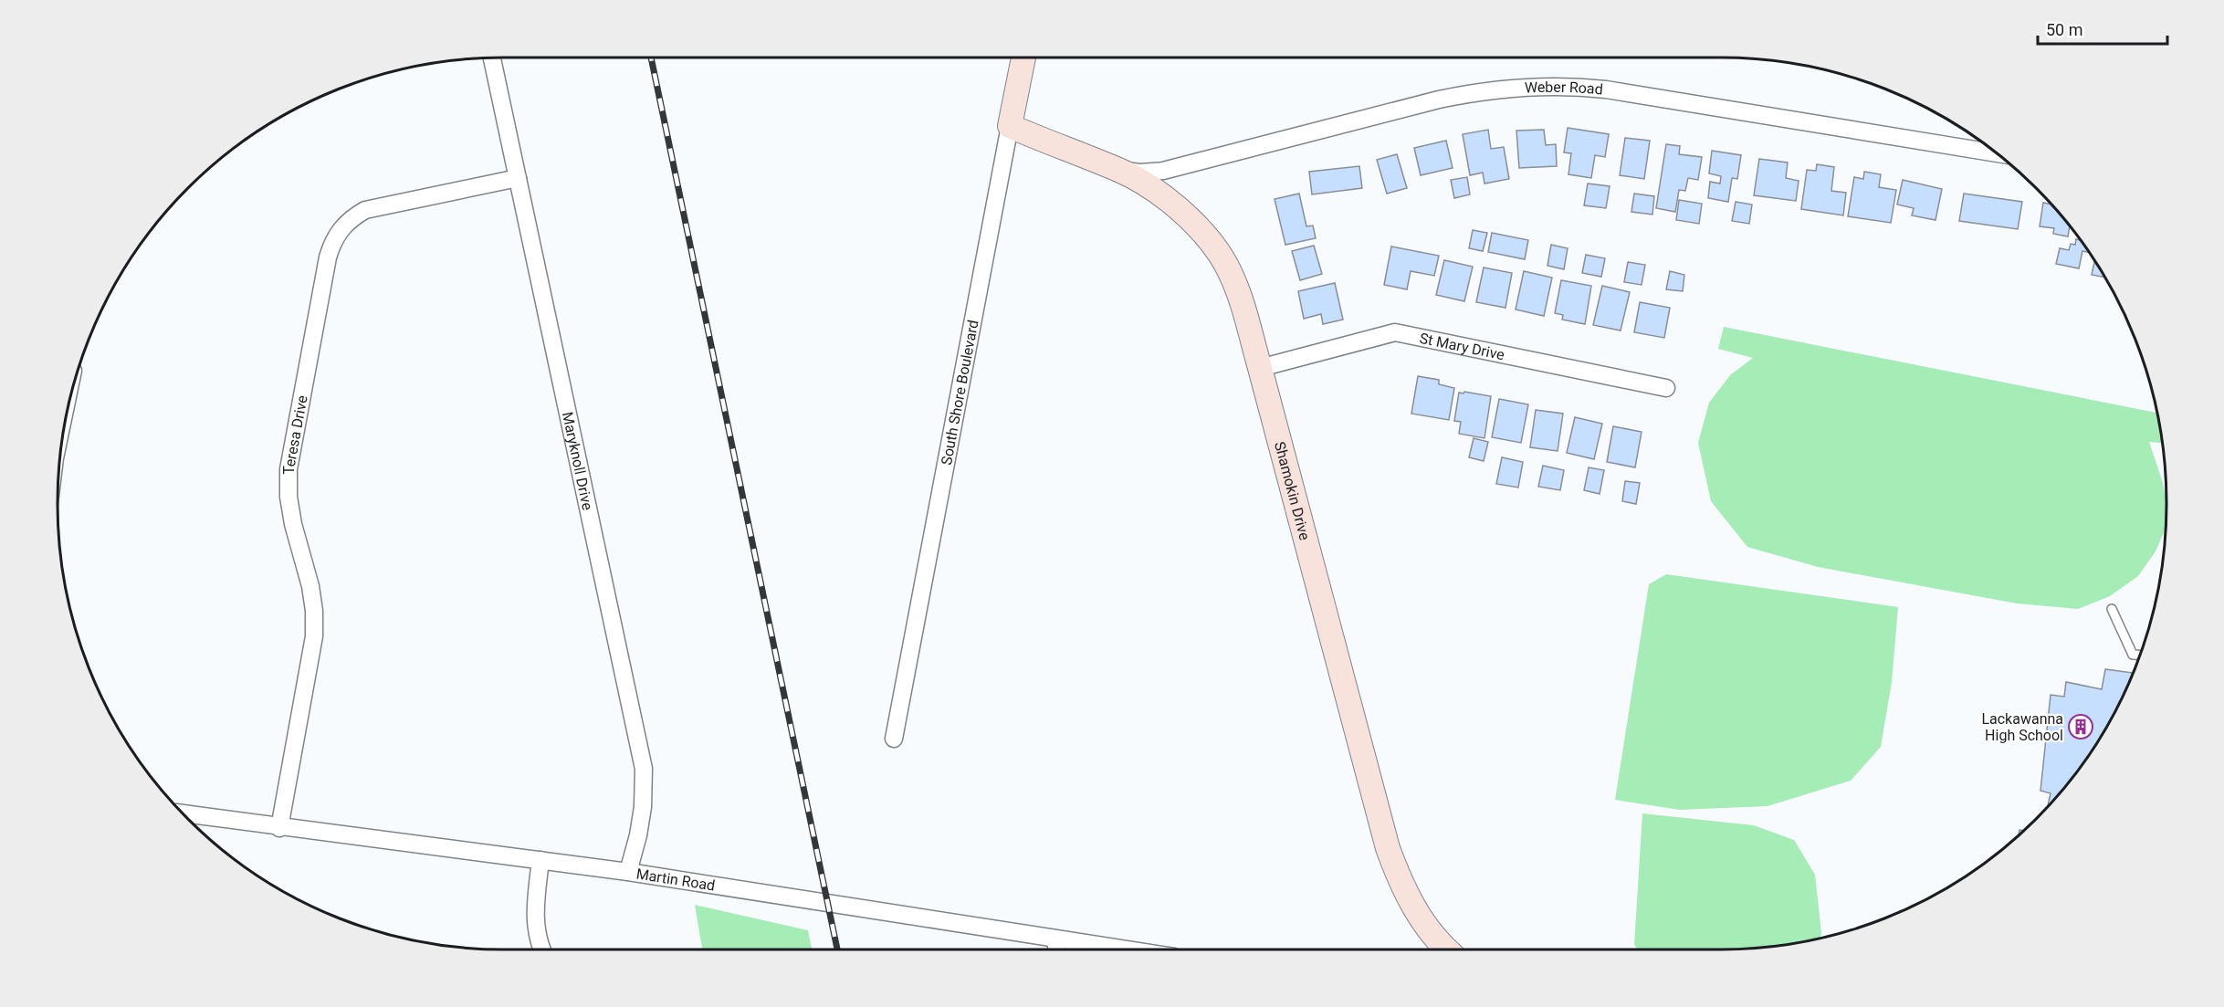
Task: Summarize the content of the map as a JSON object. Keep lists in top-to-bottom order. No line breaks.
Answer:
{"streets":{"street":["Weber Road","St Mary Drive","South Shore Boulevard","Teresa Drive","Maryknoll Drive","Shamokin Drive","Martin Road"]},"crossings":[["Weber Road","Shamokin Drive"],["St Mary Drive","Shamokin Drive"],["South Shore Boulevard","Shamokin Drive"],["Teresa Drive","Maryknoll Drive"],["Teresa Drive","Martin Road"],["Maryknoll Drive","Martin Road"]],"places":{"building":["Lackawanna High School"]},"scale_bar":"50 m"}
